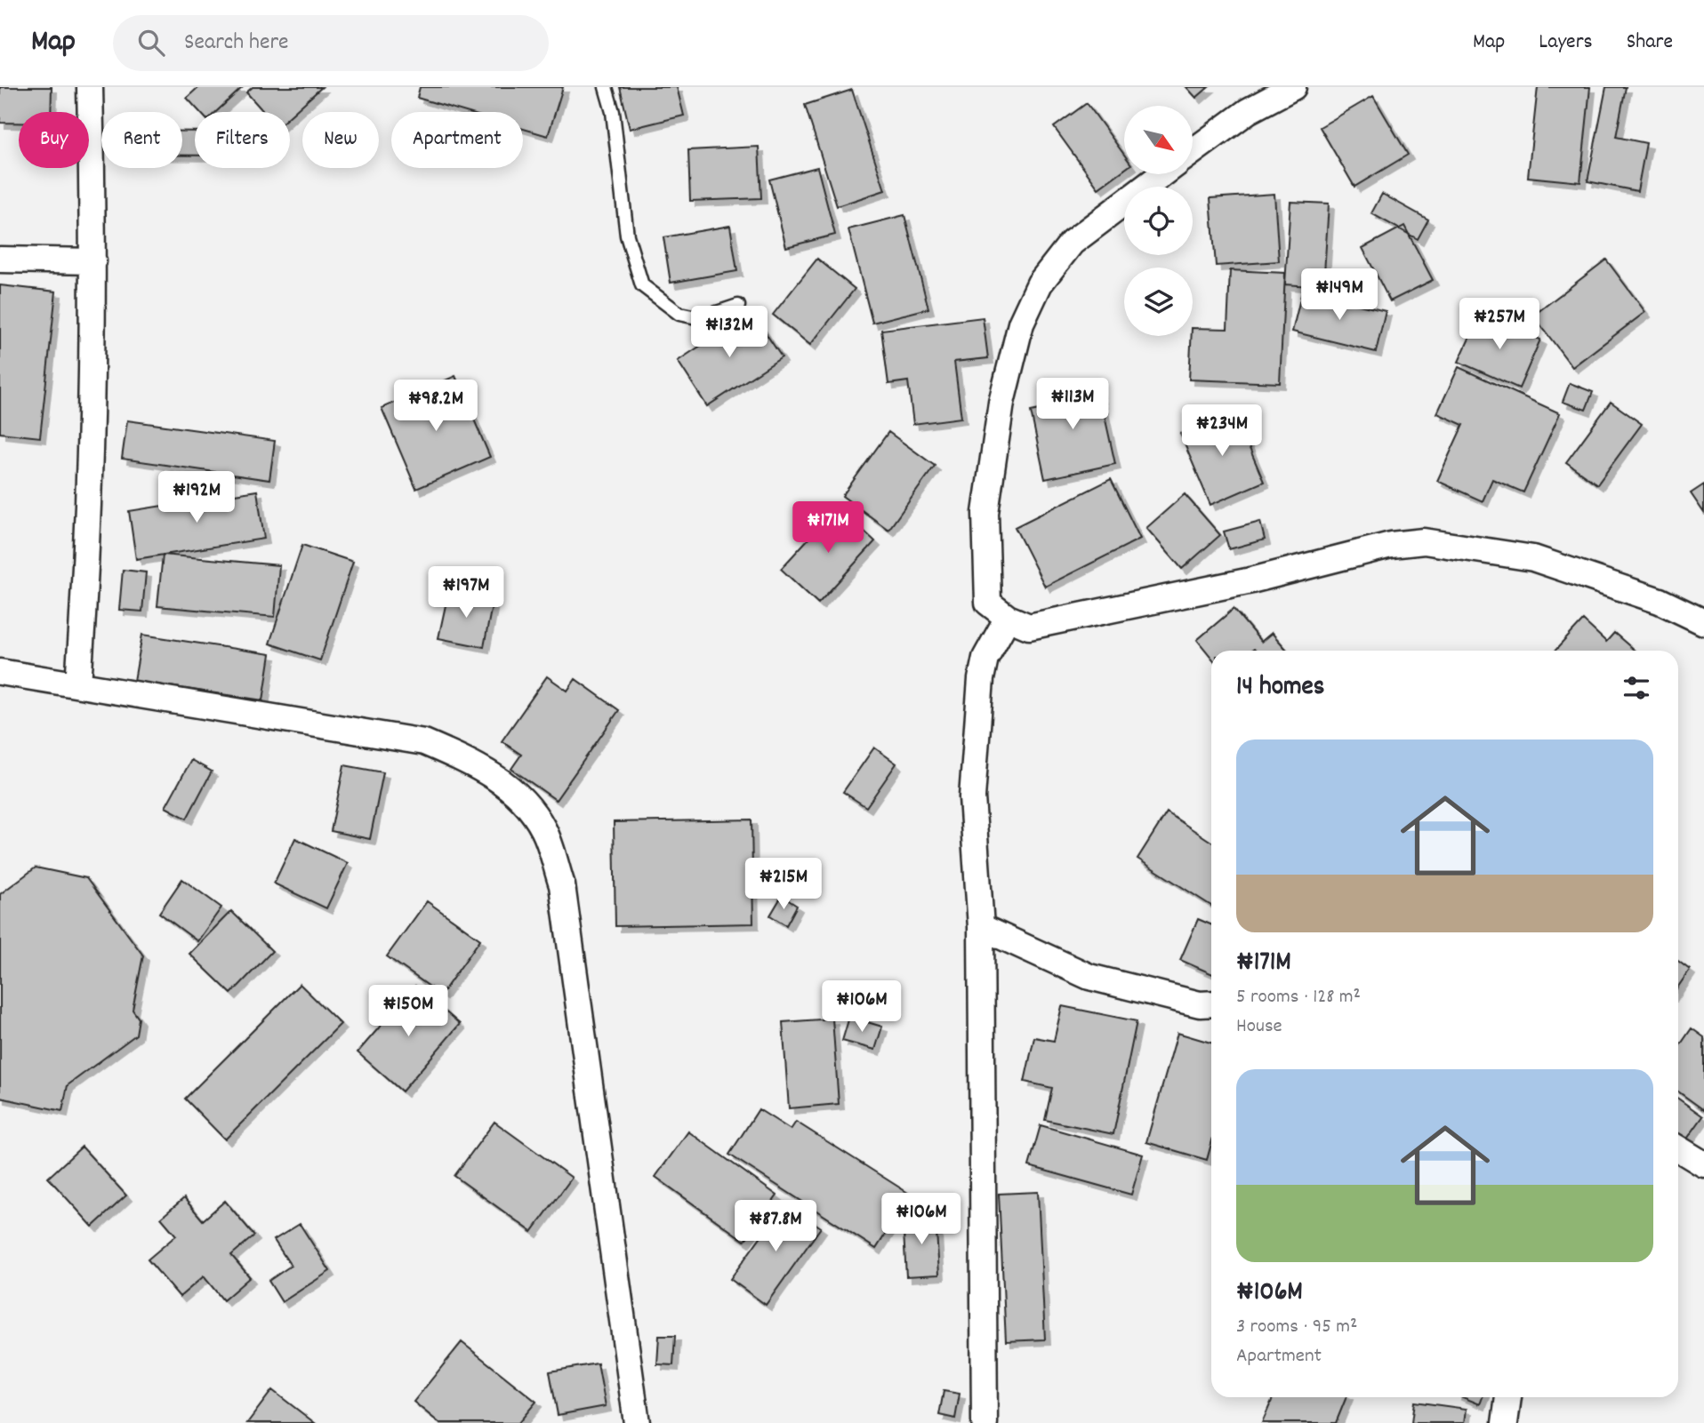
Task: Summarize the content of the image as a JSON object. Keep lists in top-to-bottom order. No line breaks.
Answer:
{"north":"bottom right","page":{"header":"Map","search":"Search here","nav":["Map","Layers","Share"],"chip":["Buy","Rent","Filters","New","Apartment"],"price":["₦149M","₦257M","₦132M","₦113M","₦98.2M","₦234M","₦192M","₦171M","₦197M","₦215M","₦106M","₦150M","₦106M","₦87.8M"],"heading":"14 homes","list":[{"name":"₦171M","note":"5 rooms · 128 m² · House"},{"name":"₦106M","note":"3 rooms · 95 m² · Apartment"}]}}
